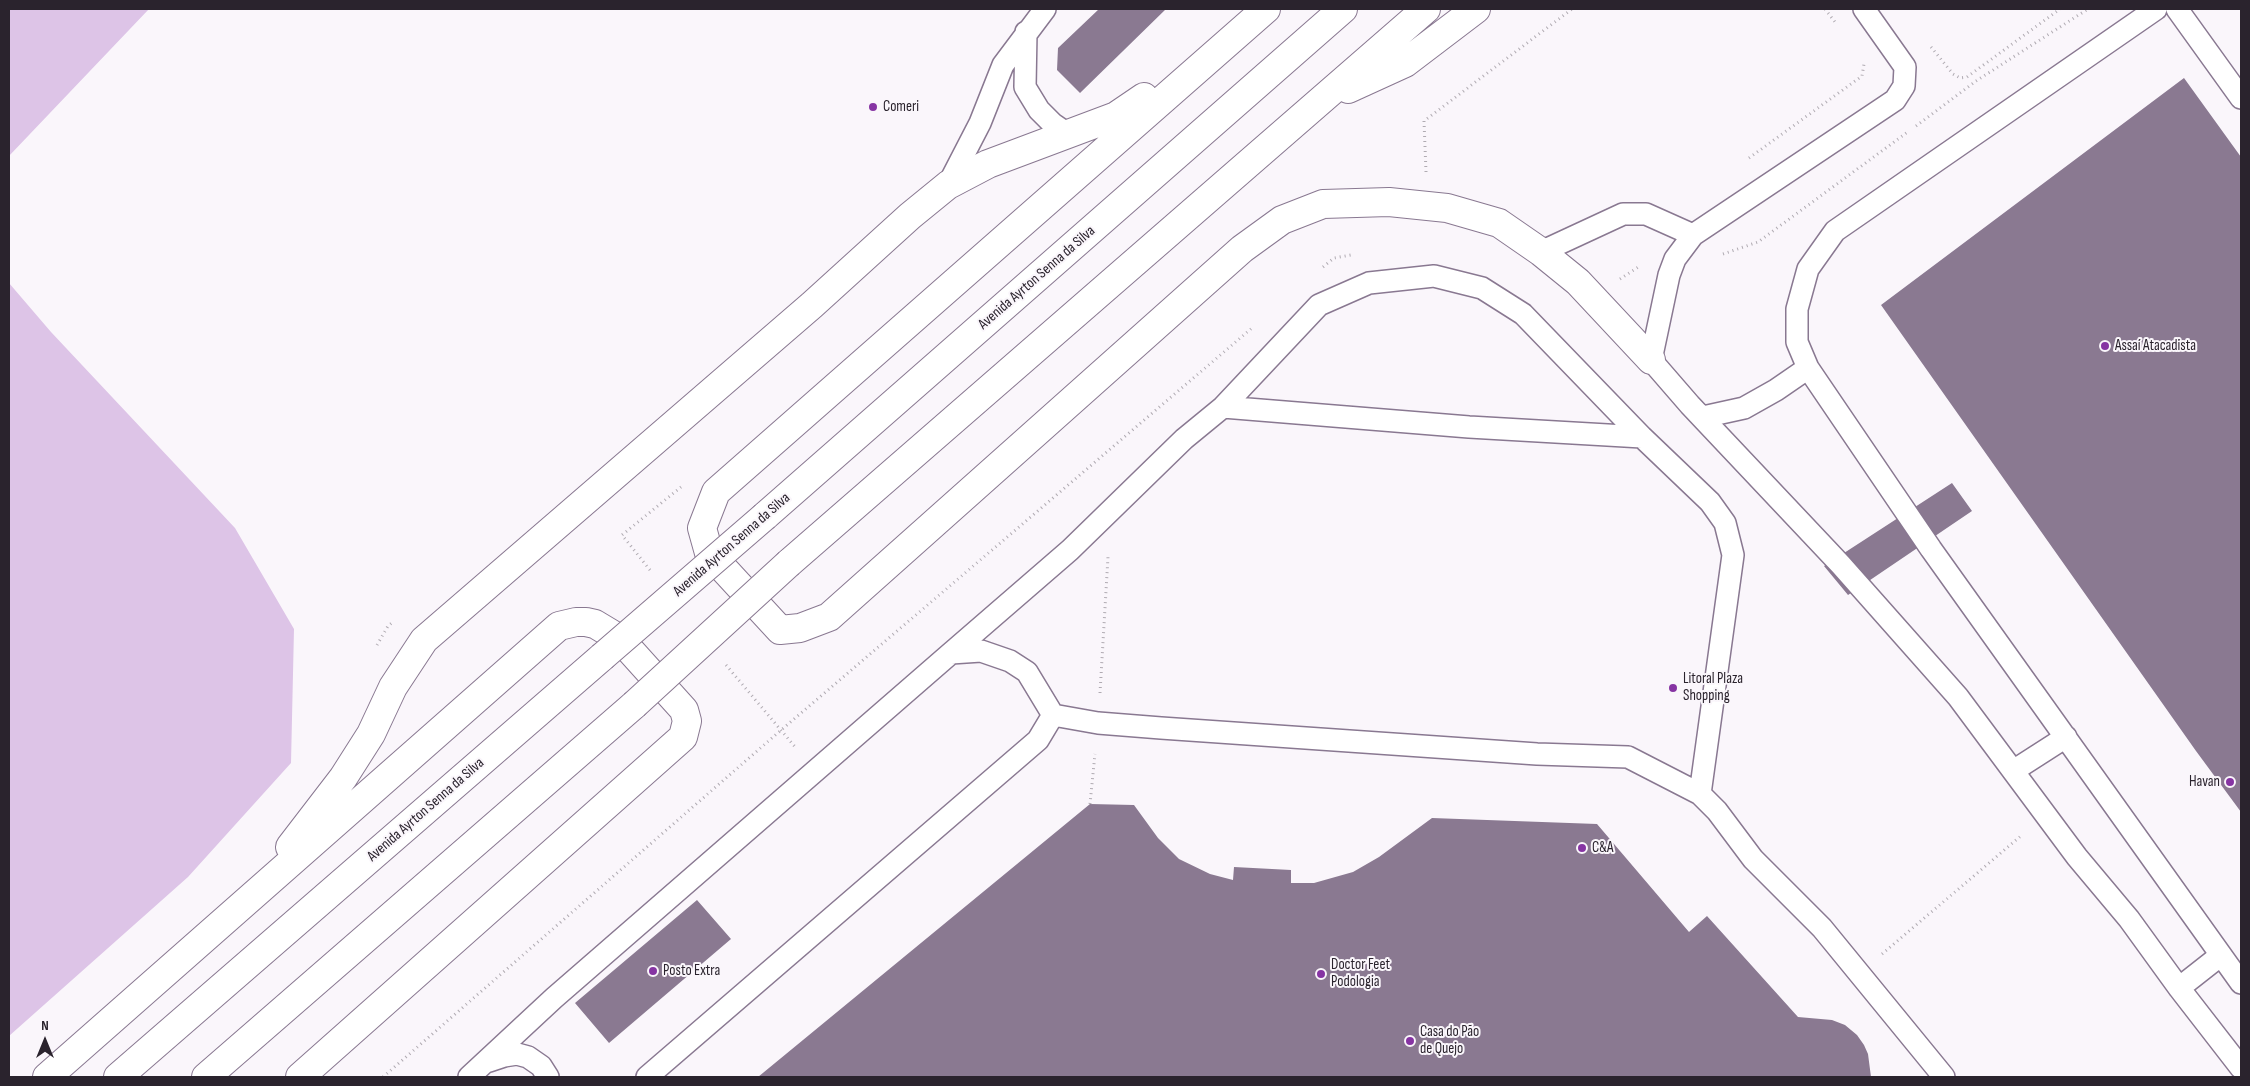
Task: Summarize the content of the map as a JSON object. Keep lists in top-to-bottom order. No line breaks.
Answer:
{"streets":{"highway":["Avenida Ayrton Senna da Silva"]},"places":["Comeri","Assaí Atacadista","Litoral Plaza Shopping","Havan","C&A","Posto Extra","Doctor Feet Podologia","Casa do Pão de Quejo"],"north":"top"}
